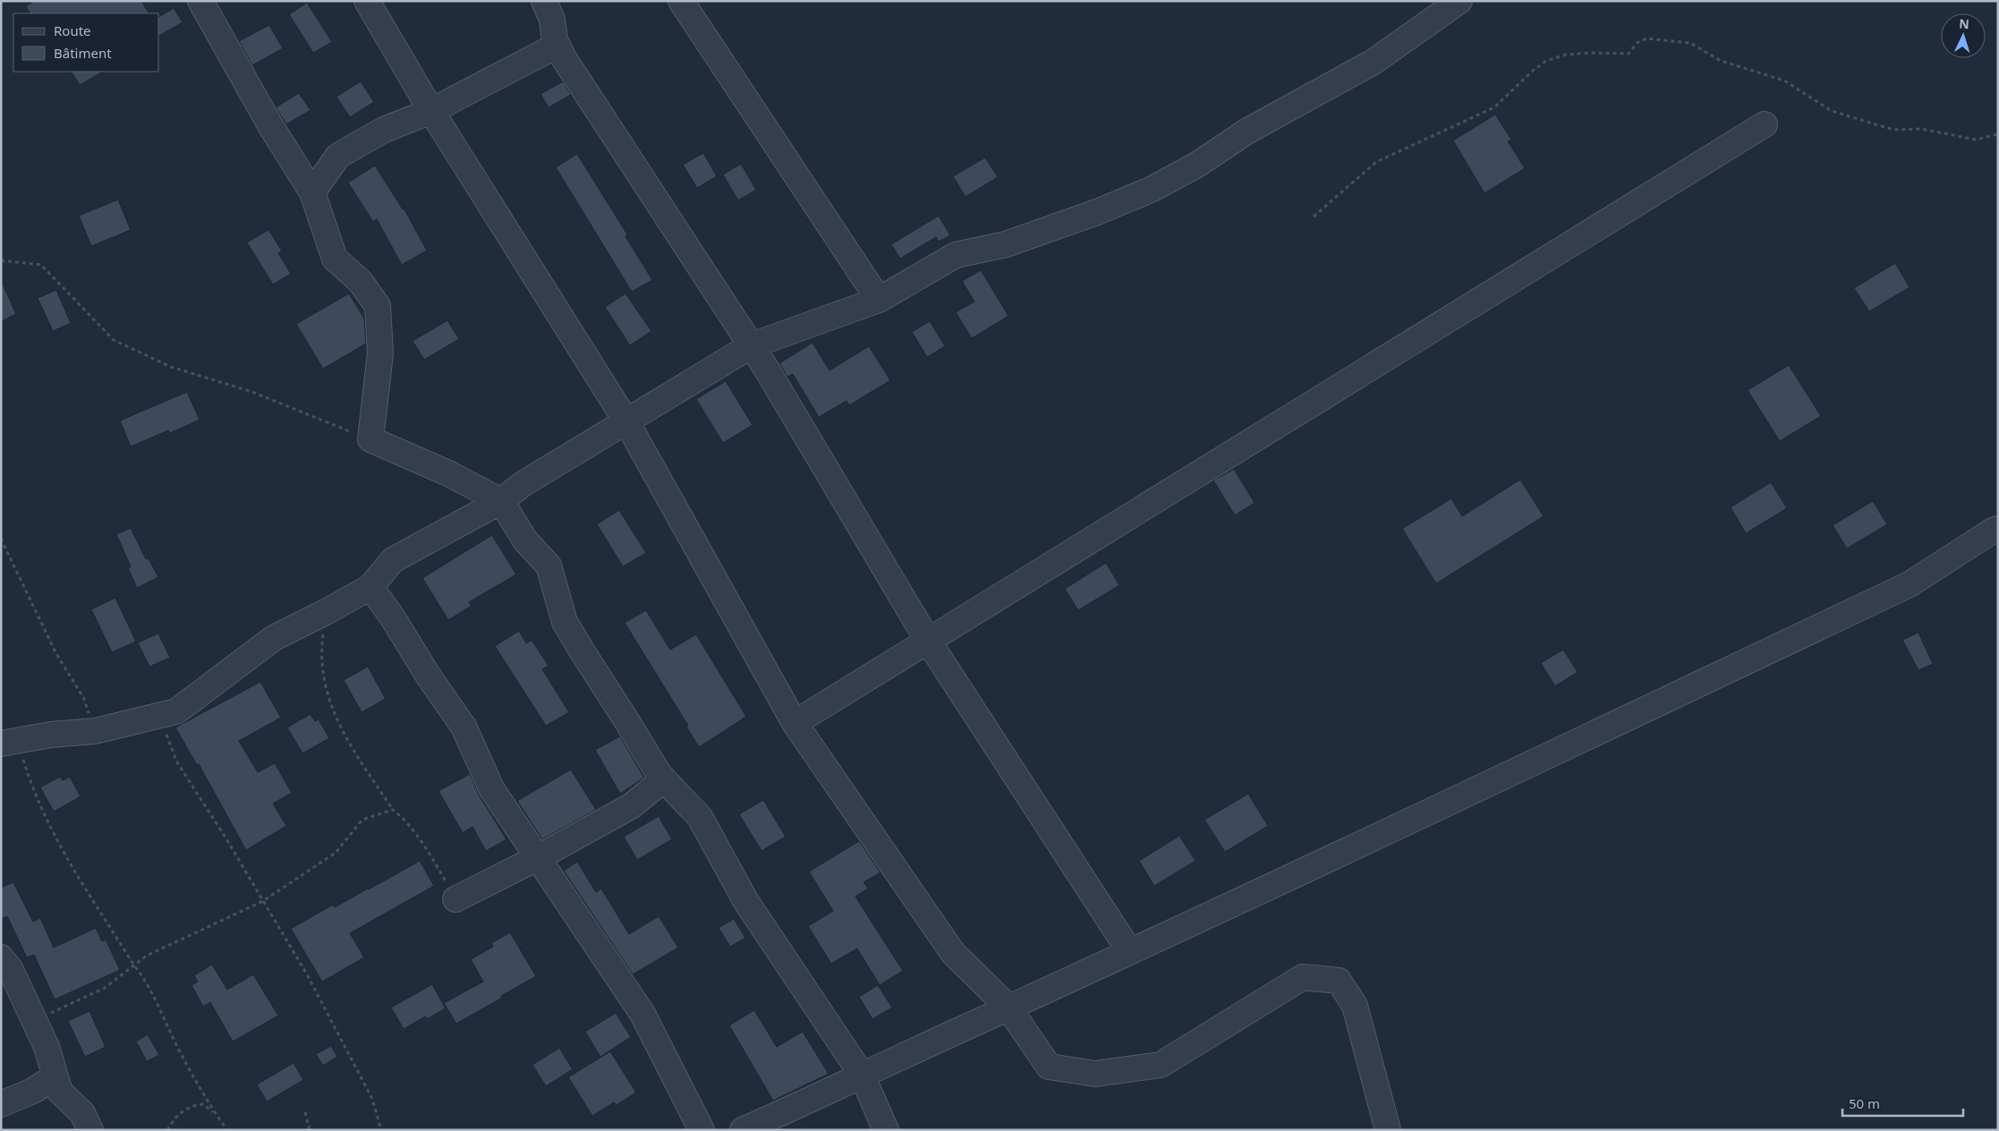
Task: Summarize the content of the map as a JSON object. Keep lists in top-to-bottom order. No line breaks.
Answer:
{"legend":["Route","Bâtiment"],"scale_bar":"50 m","north":"top"}
